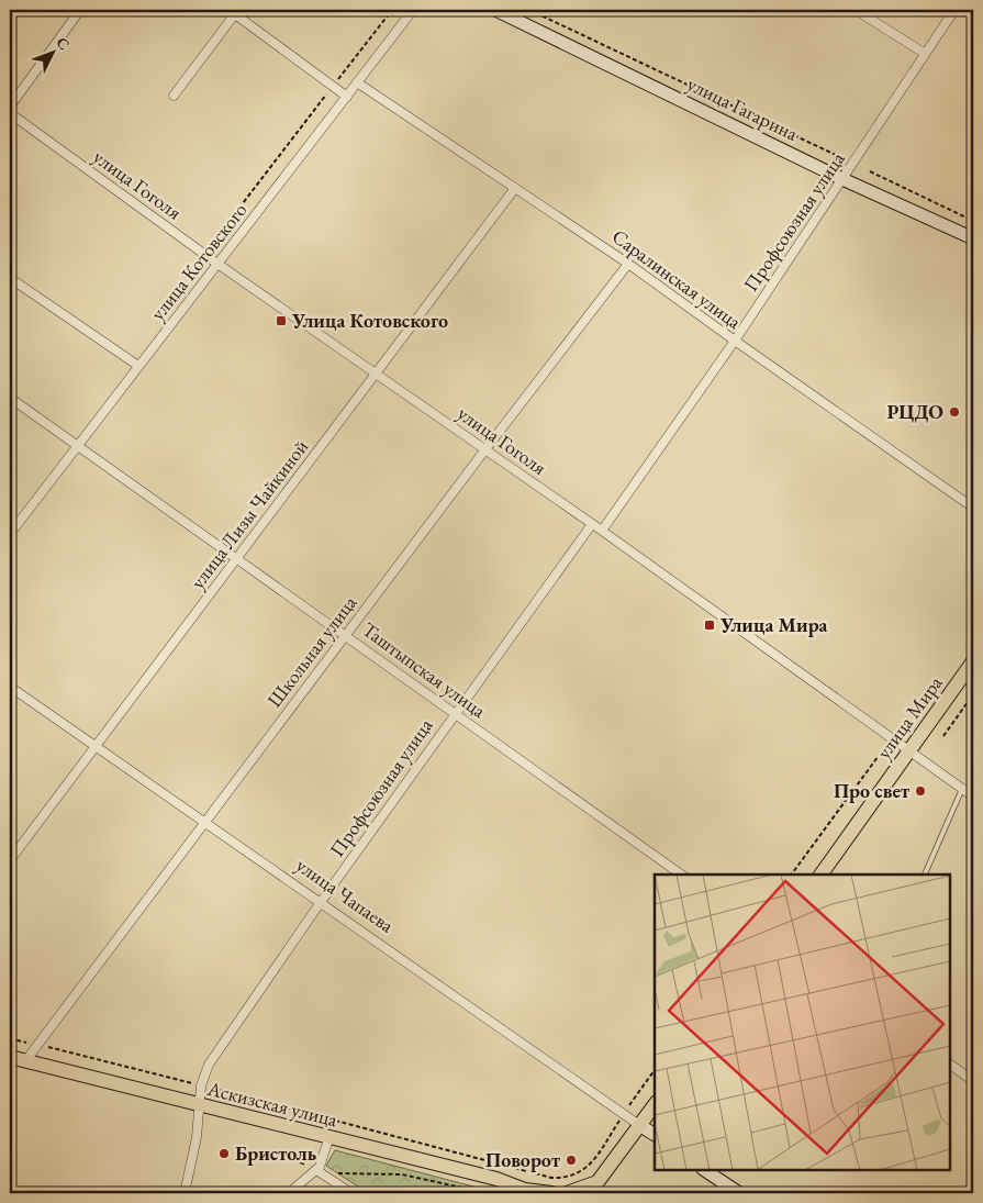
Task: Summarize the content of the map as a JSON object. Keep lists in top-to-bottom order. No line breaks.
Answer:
{"streets":{"main road":["улица Мира","Аскизская улица"],"street":["улица Гагарина","улица Гоголя","Профсоюзная улица","улица Котовского","Саралинская улица","улица Лизы Чайкиной","Школьная улица","Таштыпская улица","улица Чапаева"]},"crossings":[["улица Гагарина","Профсоюзная улица"],["улица Гоголя","Профсоюзная улица"],["улица Гоголя","улица Котовского"],["улица Гоголя","улица Лизы Чайкиной"],["улица Гоголя","Школьная улица"],["улица Гоголя","улица Мира"],["Профсоюзная улица","Саралинская улица"],["Профсоюзная улица","Таштыпская улица"],["Профсоюзная улица","улица Чапаева"],["Профсоюзная улица","Аскизская улица"],["улица Котовского","Саралинская улица"],["улица Котовского","Таштыпская улица"],["Саралинская улица","улица Лизы Чайкиной"],["Саралинская улица","Школьная улица"],["улица Лизы Чайкиной","Таштыпская улица"],["улица Лизы Чайкиной","улица Чапаева"],["Школьная улица","Таштыпская улица"],["Школьная улица","улица Чапаева"],["Школьная улица","Аскизская улица"]],"places":{"transit":["Улица Котовского","Улица Мира"],"other":["РЦДО","Про свет","Бристоль","Поворот"]},"north":"top right"}
